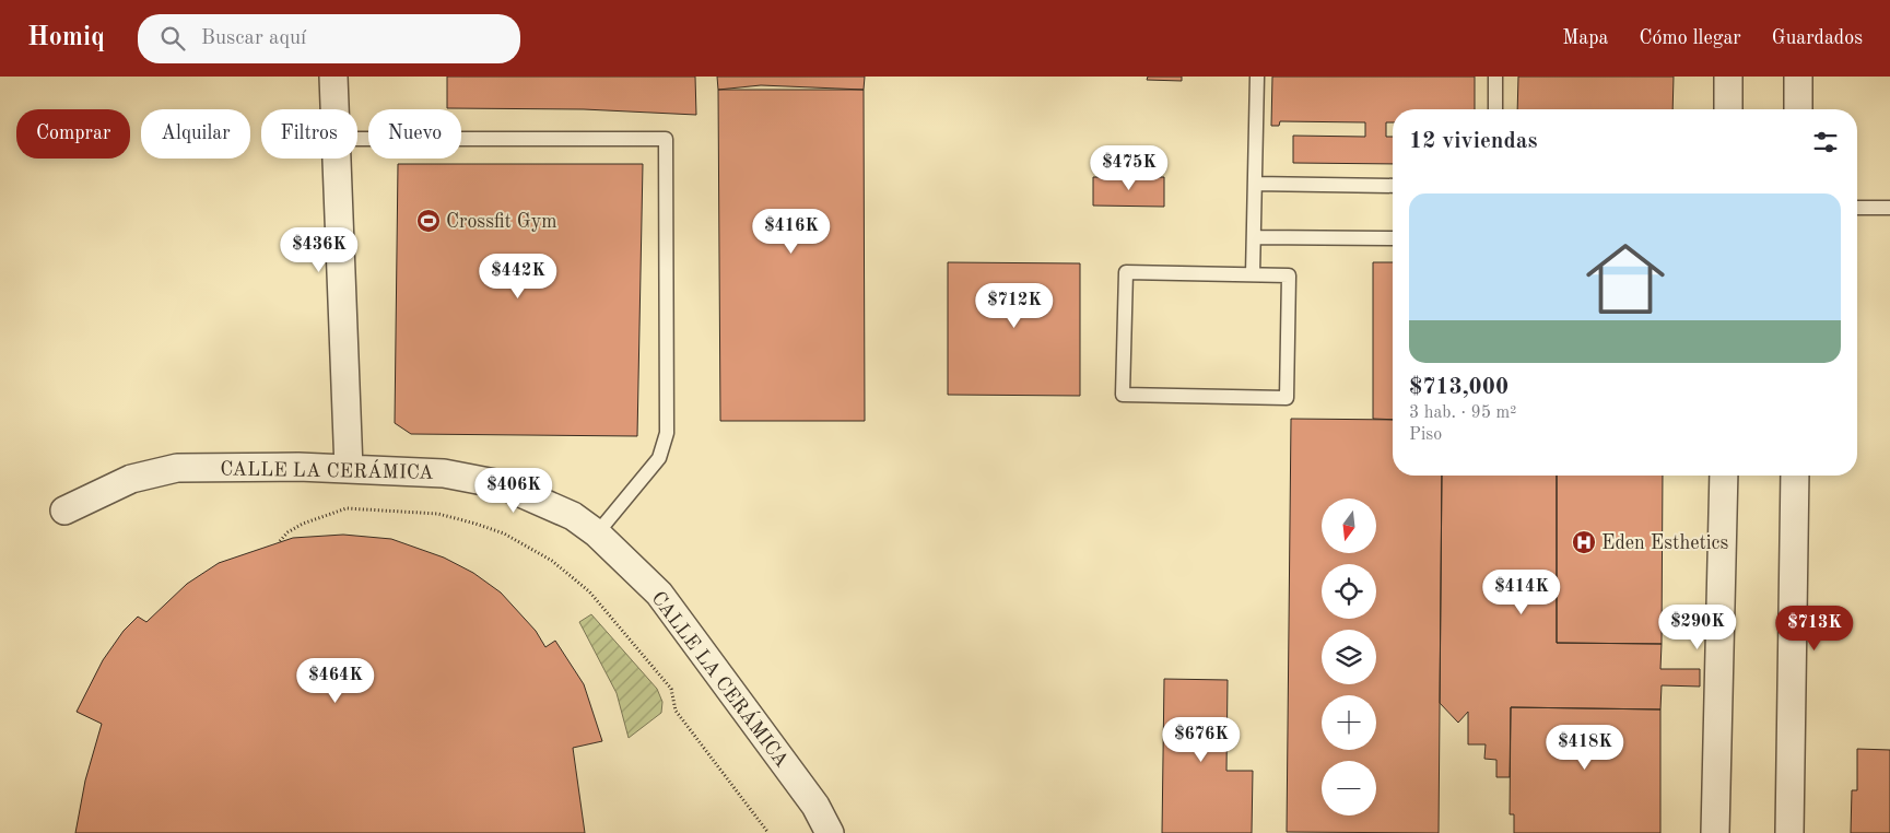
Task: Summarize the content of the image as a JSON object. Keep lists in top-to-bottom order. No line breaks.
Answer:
{"streets":{"street":["CALLE LA CERÁMICA"]},"places":{"sports":["Crossfit Gym"],"hospital":["Eden Esthetics"]},"north":"bottom","page":{"header":"Homiq","search":"Buscar aquí","nav":["Mapa","Cómo llegar","Guardados"],"chip":["Comprar","Alquilar","Filtros","Nuevo"],"heading":"12 viviendas","price":["$475K","$416K","$436K","$442K","$712K","$406K","$414K","$290K","$713K","$464K","$676K","$418K"],"list":[{"name":"$713,000","note":"3 hab. · 95 m² · Piso"}],"map_buttons":["+","−"]}}
